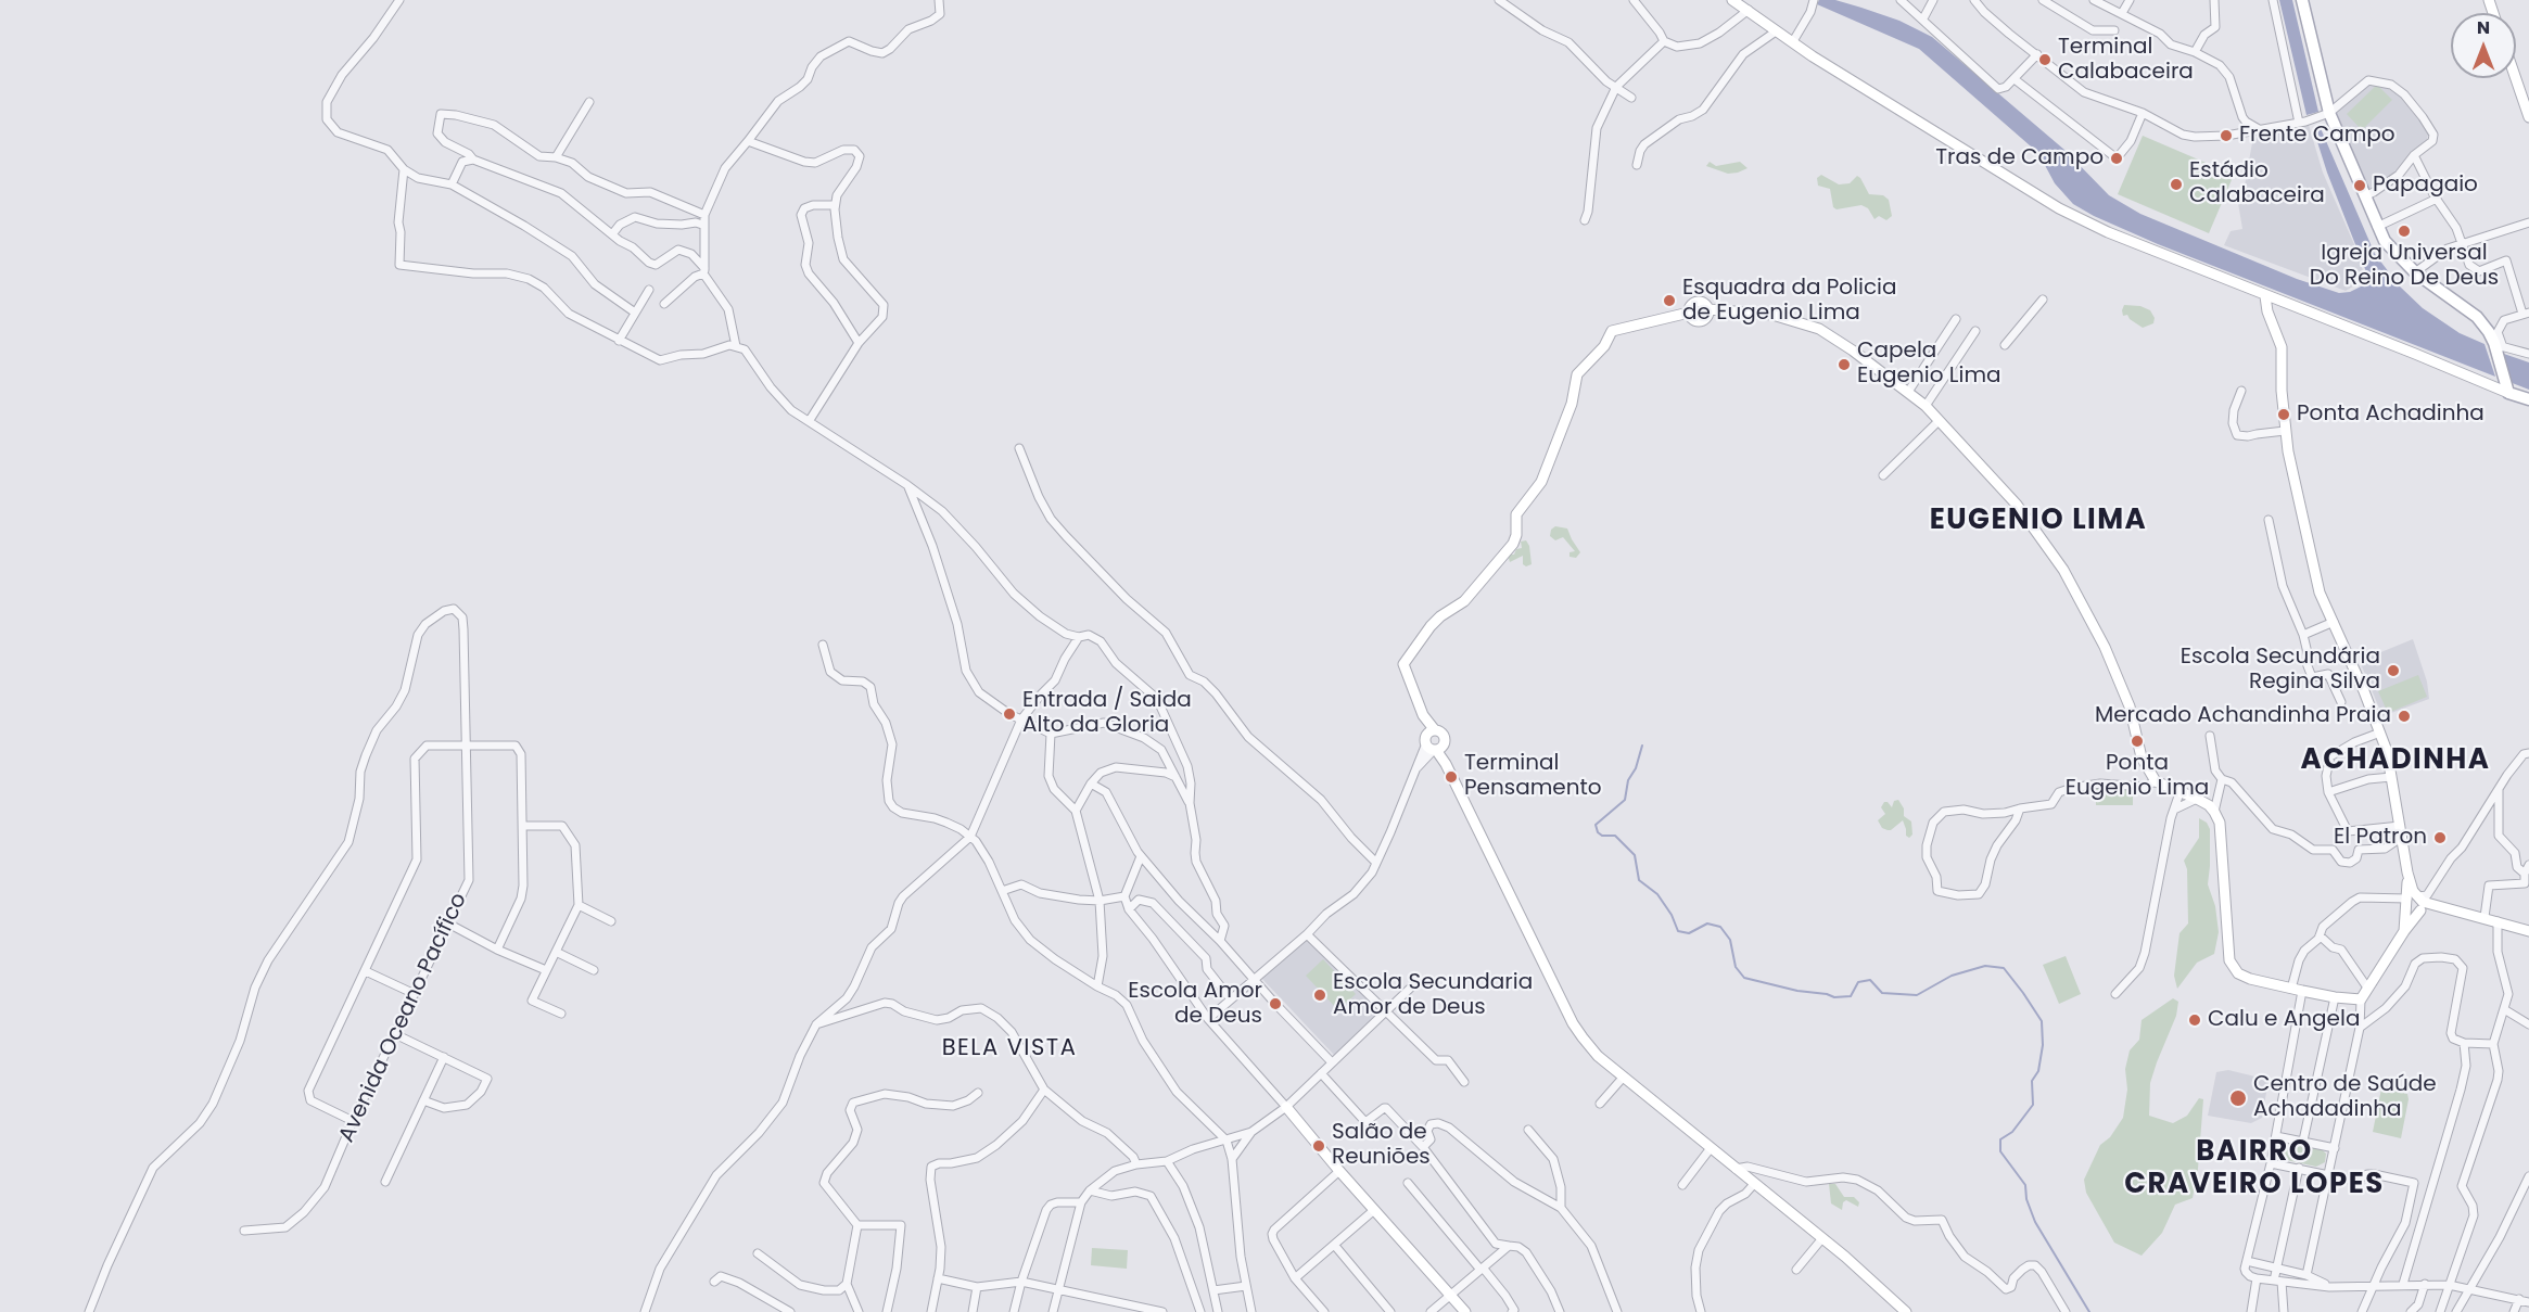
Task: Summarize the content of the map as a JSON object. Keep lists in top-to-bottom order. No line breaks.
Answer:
{"streets":{"street":["Avenida Oceano Pacífico"]},"districts":["EUGENIO LIMA","ACHADINHA","BELA VISTA","BAIRRO CRAVEIRO LOPES"],"places":["Terminal Calabaceira","Frente Campo","Tras de Campo","Estádio Calabaceira","Papagaio","Igreja Universal Do Reino De Deus","Esquadra da Policia de Eugenio Lima","Capela Eugenio Lima","Ponta Achadinha","Escola Secundária Regina Silva","Entrada / Saida Alto da Gloria","Mercado Achandinha Praia","Ponta Eugenio Lima","Terminal Pensamento","El Patron","Escola Secundaria Amor de Deus","Escola Amor de Deus","Calu e Angela","Centro de Saúde Achadadinha","Salão de Reuniões"],"north":"top"}
